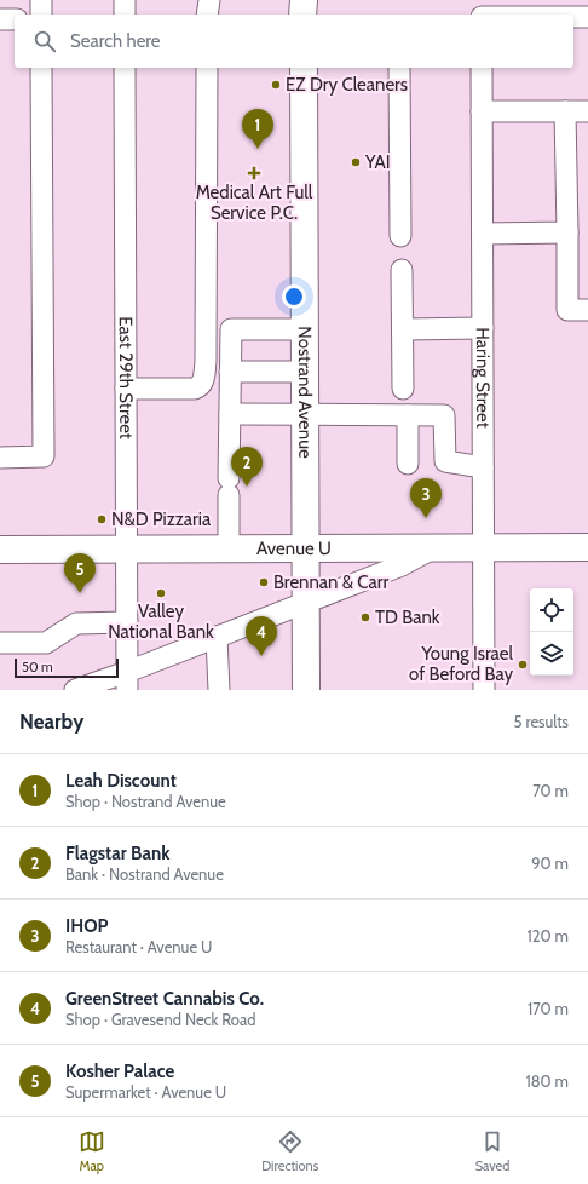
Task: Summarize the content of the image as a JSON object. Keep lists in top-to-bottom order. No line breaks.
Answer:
{"streets":{"main road":["Nostrand Avenue","Avenue U"],"street":["East 29th Street","Haring Street"]},"crossings":[["East 29th Street","Avenue U"],["Haring Street","Avenue U"],["Nostrand Avenue","Avenue U"]],"places":{"other":["EZ Dry Cleaners","YAI","N&D Pizzaria","Brennan & Carr","Valley National Bank","TD Bank","Young Israel of Beford Bay"],"health":["Medical Art Full Service P.C."]},"scale_bar":"50 m","page":{"search":"Search here","pins":["1","2","3","5","4"],"scale":"50 m","heading":["Nearby","5 results"],"list":[{"mark":"1","name":"Leah Discount","note":"Shop · Nostrand Avenue","value":"70 m"},{"mark":"2","name":"Flagstar Bank","note":"Bank · Nostrand Avenue","value":"90 m"},{"mark":"3","name":"IHOP","note":"Restaurant · Avenue U","value":"120 m"},{"mark":"4","name":"GreenStreet Cannabis Co.","note":"Shop · Gravesend Neck Road","value":"170 m"},{"mark":"5","name":"Kosher Palace","note":"Supermarket · Avenue U","value":"180 m"}],"nav":["Map","Directions","Saved"]}}
